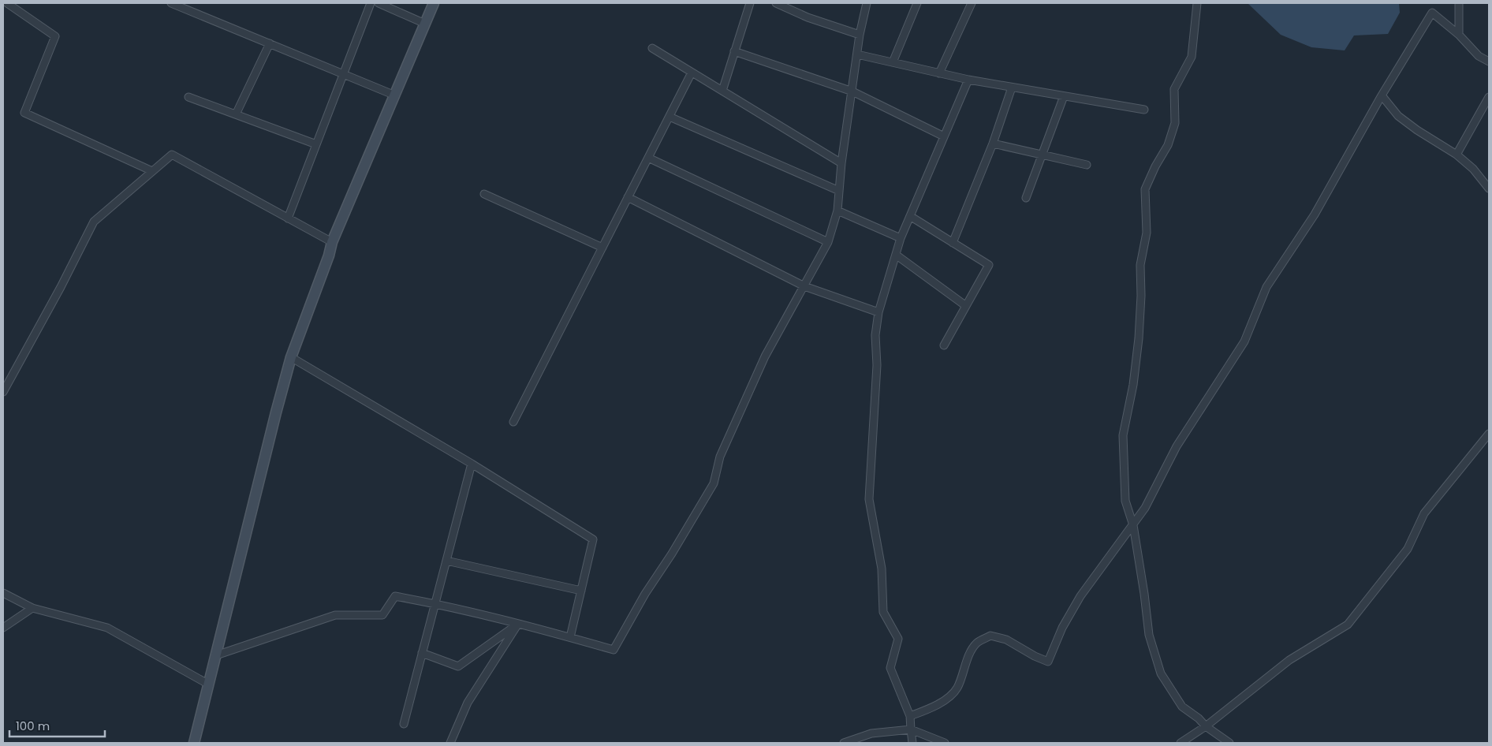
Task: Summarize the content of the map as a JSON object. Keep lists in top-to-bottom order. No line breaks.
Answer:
{"scale_bar":"100 m"}
